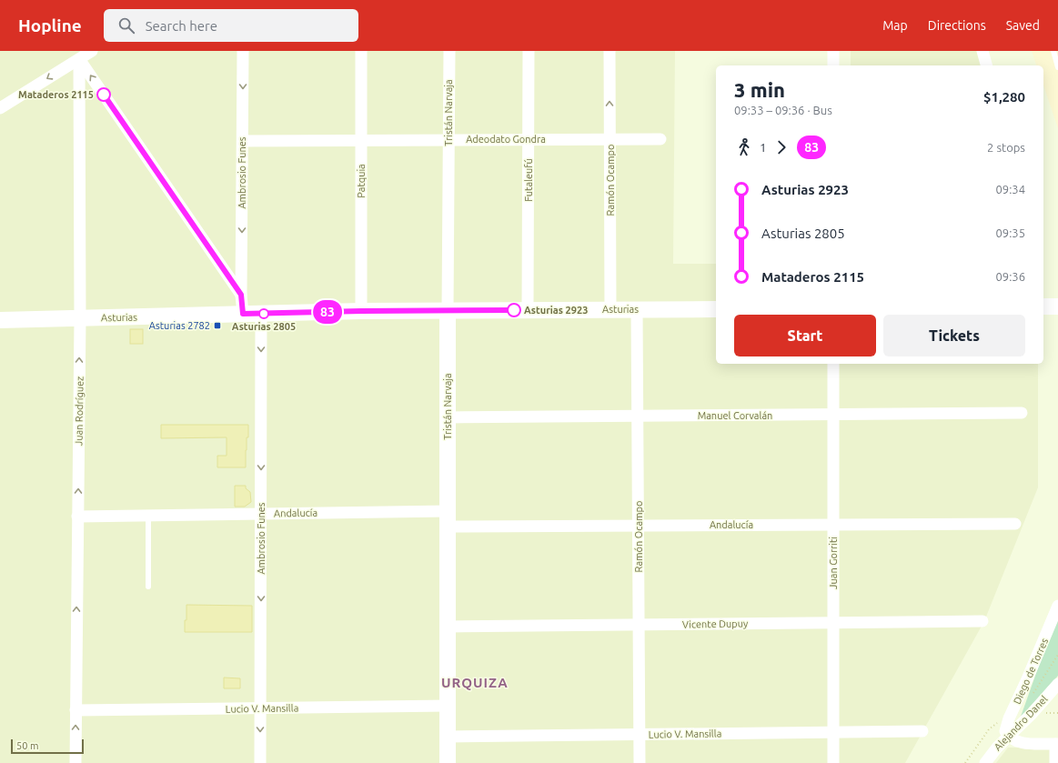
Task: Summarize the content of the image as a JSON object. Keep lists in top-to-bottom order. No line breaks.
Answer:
{"streets":{"street":["Tristán Narvaja","Adeodato Gondra","Ambrosio Funes","Futaleufú","Ramón Ocampo","Patquia","Asturias","Juan Rodríguez","Manuel Corvalán","Andalucía","Juan Gorriti","Vicente Dupuy","Diego de Torres","Lucio V. Mansilla","Alejandro Danel"]},"crossings":[["Tristán Narvaja","Adeodato Gondra"],["Tristán Narvaja","Asturias"],["Tristán Narvaja","Manuel Corvalán"],["Tristán Narvaja","Andalucía"],["Tristán Narvaja","Vicente Dupuy"],["Tristán Narvaja","Lucio V. Mansilla"],["Adeodato Gondra","Ambrosio Funes"],["Adeodato Gondra","Futaleufú"],["Adeodato Gondra","Ramón Ocampo"],["Adeodato Gondra","Patquia"],["Ambrosio Funes","Asturias"],["Ambrosio Funes","Andalucía"],["Ambrosio Funes","Lucio V. Mansilla"],["Futaleufú","Asturias"],["Ramón Ocampo","Asturias"],["Ramón Ocampo","Manuel Corvalán"],["Ramón Ocampo","Andalucía"],["Ramón Ocampo","Vicente Dupuy"],["Ramón Ocampo","Lucio V. Mansilla"],["Patquia","Asturias"],["Asturias","Juan Rodríguez"],["Juan Rodríguez","Andalucía"],["Juan Rodríguez","Lucio V. Mansilla"],["Manuel Corvalán","Juan Gorriti"],["Andalucía","Juan Gorriti"],["Juan Gorriti","Vicente Dupuy"],["Juan Gorriti","Lucio V. Mansilla"],["Diego de Torres","Alejandro Danel"]],"one_way":["Ambrosio Funes","Juan Rodríguez"],"districts":["URQUIZA"],"places":{"other":["Mataderos 2115","Asturias 2923","Asturias 2805"],"transit":["Asturias 2782"]},"lines":["bus line 83"],"scale_bar":"50 m","page":{"header":"Hopline","search":"Search here","nav":["Map","Directions","Saved"],"on_map":"83","heading":["3 min","09:33 – 09:36 · Bus","$1,280"],"legs":["1","83","2 stops"],"list":[{"name":"Asturias 2923","value":"09:34"},{"name":"Asturias 2805","value":"09:35"},{"name":"Mataderos 2115","value":"09:36"}],"buttons":["Start","Tickets"],"scale":"50 m"}}
